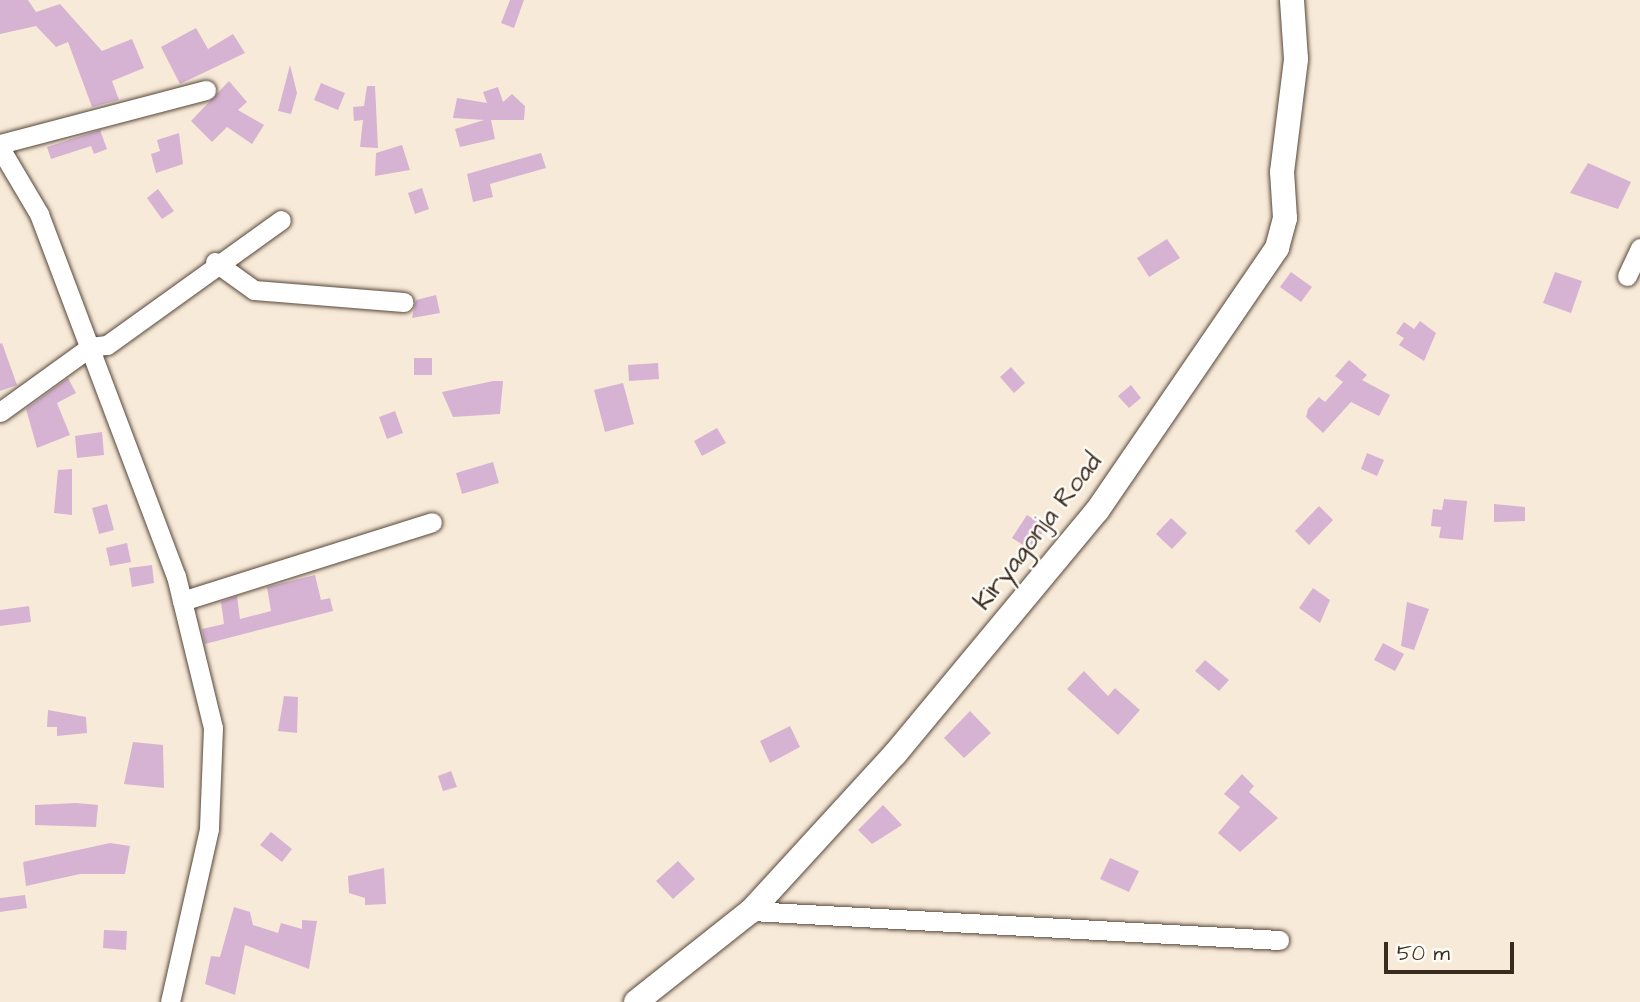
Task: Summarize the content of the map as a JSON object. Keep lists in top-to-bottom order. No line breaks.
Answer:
{"streets":{"street":["Kiryagonja Road"]},"scale_bar":"50 m"}
